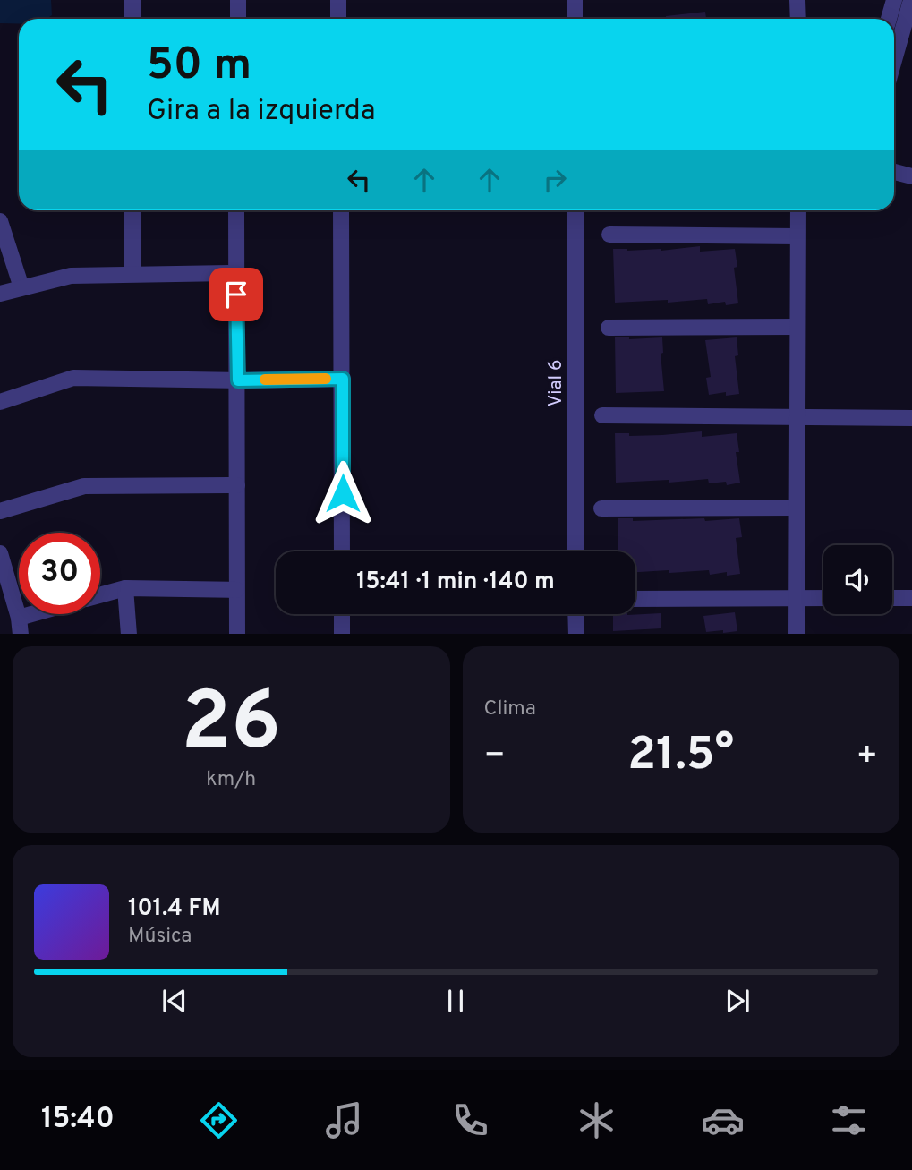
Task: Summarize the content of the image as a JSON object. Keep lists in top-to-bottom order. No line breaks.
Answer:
{"streets":{"street":["Vial 6"]},"page":{"turn":["50 m","Gira a la izquierda"],"limit":"30","trip":"15:41 · 1 min · 140 m","tile":[["26","km/h"],"Clima"],"heat":["−","21.5°","+"],"song":["101.4 FM","Música"],"tabs":"15:40"}}
